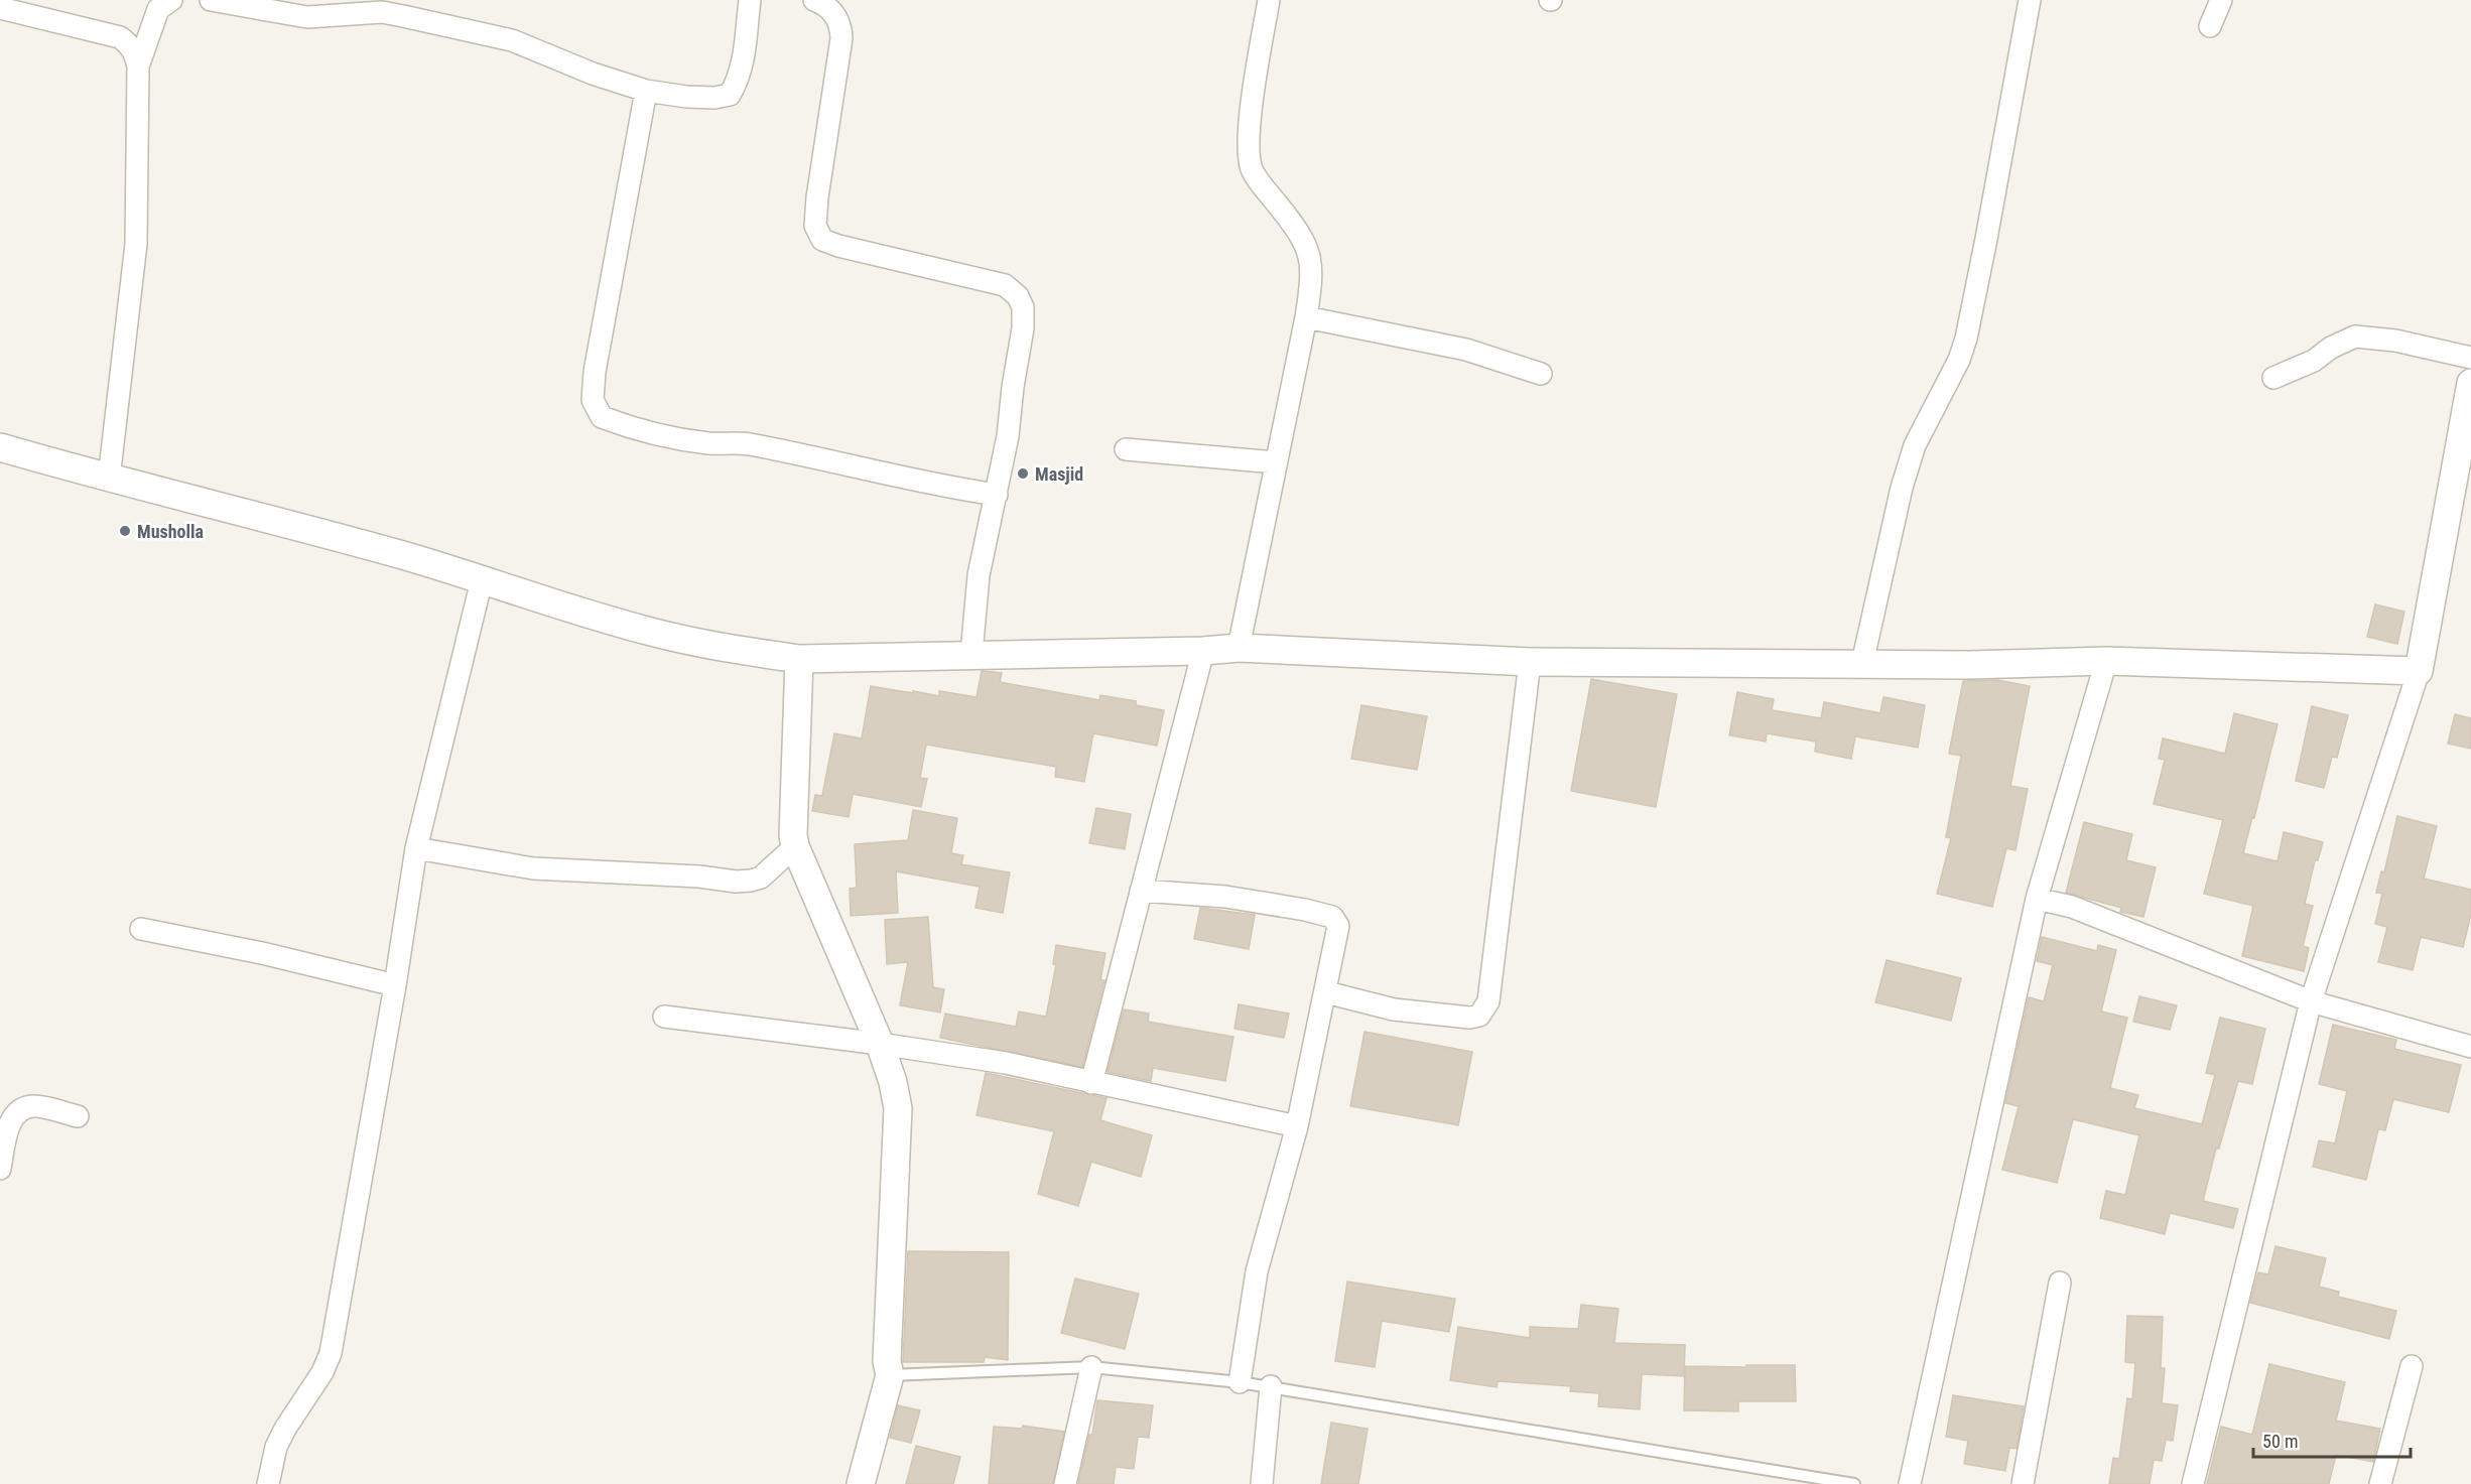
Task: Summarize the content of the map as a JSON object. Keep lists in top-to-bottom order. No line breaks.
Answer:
{"places":["Masjid","Musholla"],"scale_bar":"50 m"}
